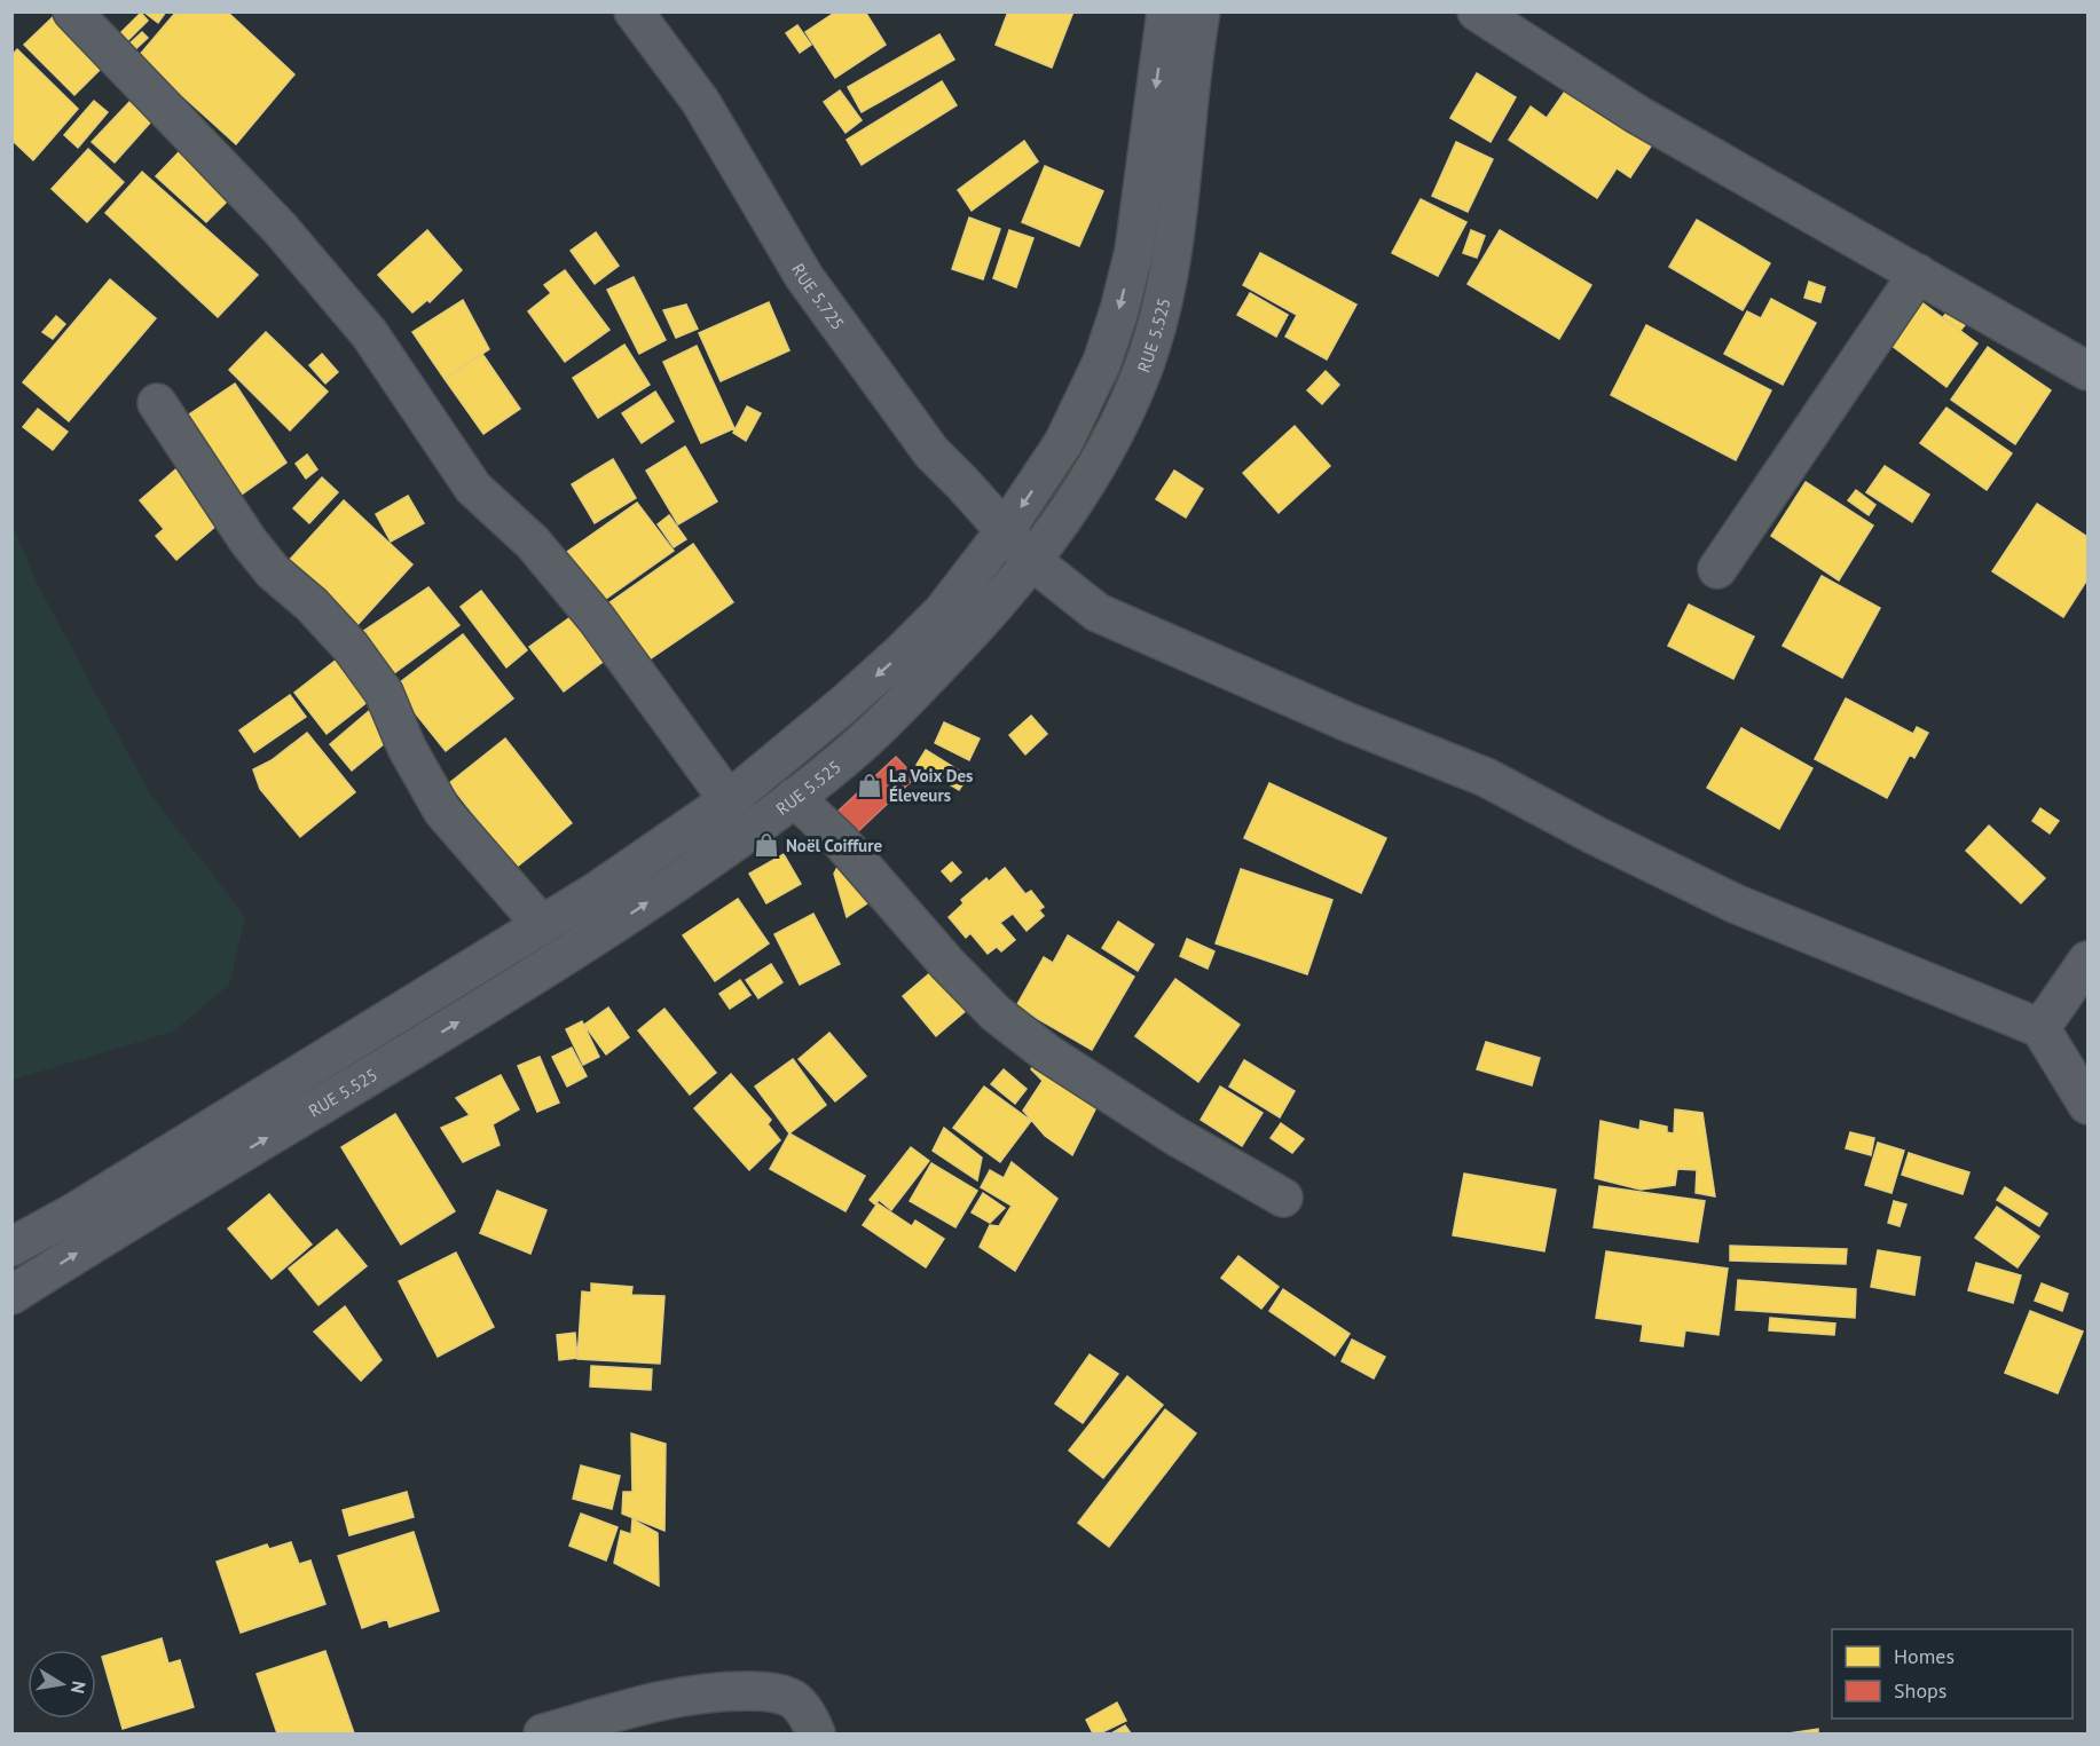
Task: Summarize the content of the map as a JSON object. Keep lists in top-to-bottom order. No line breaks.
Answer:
{"streets":{"street":["RUE 5.725","RUE 5.525"]},"crossings":[["RUE 5.725","RUE 5.525"]],"places":{"shop":["La Voix Des Éleveurs","Noël Coiffure"]},"legend":["Homes","Shops"],"north":"right"}
